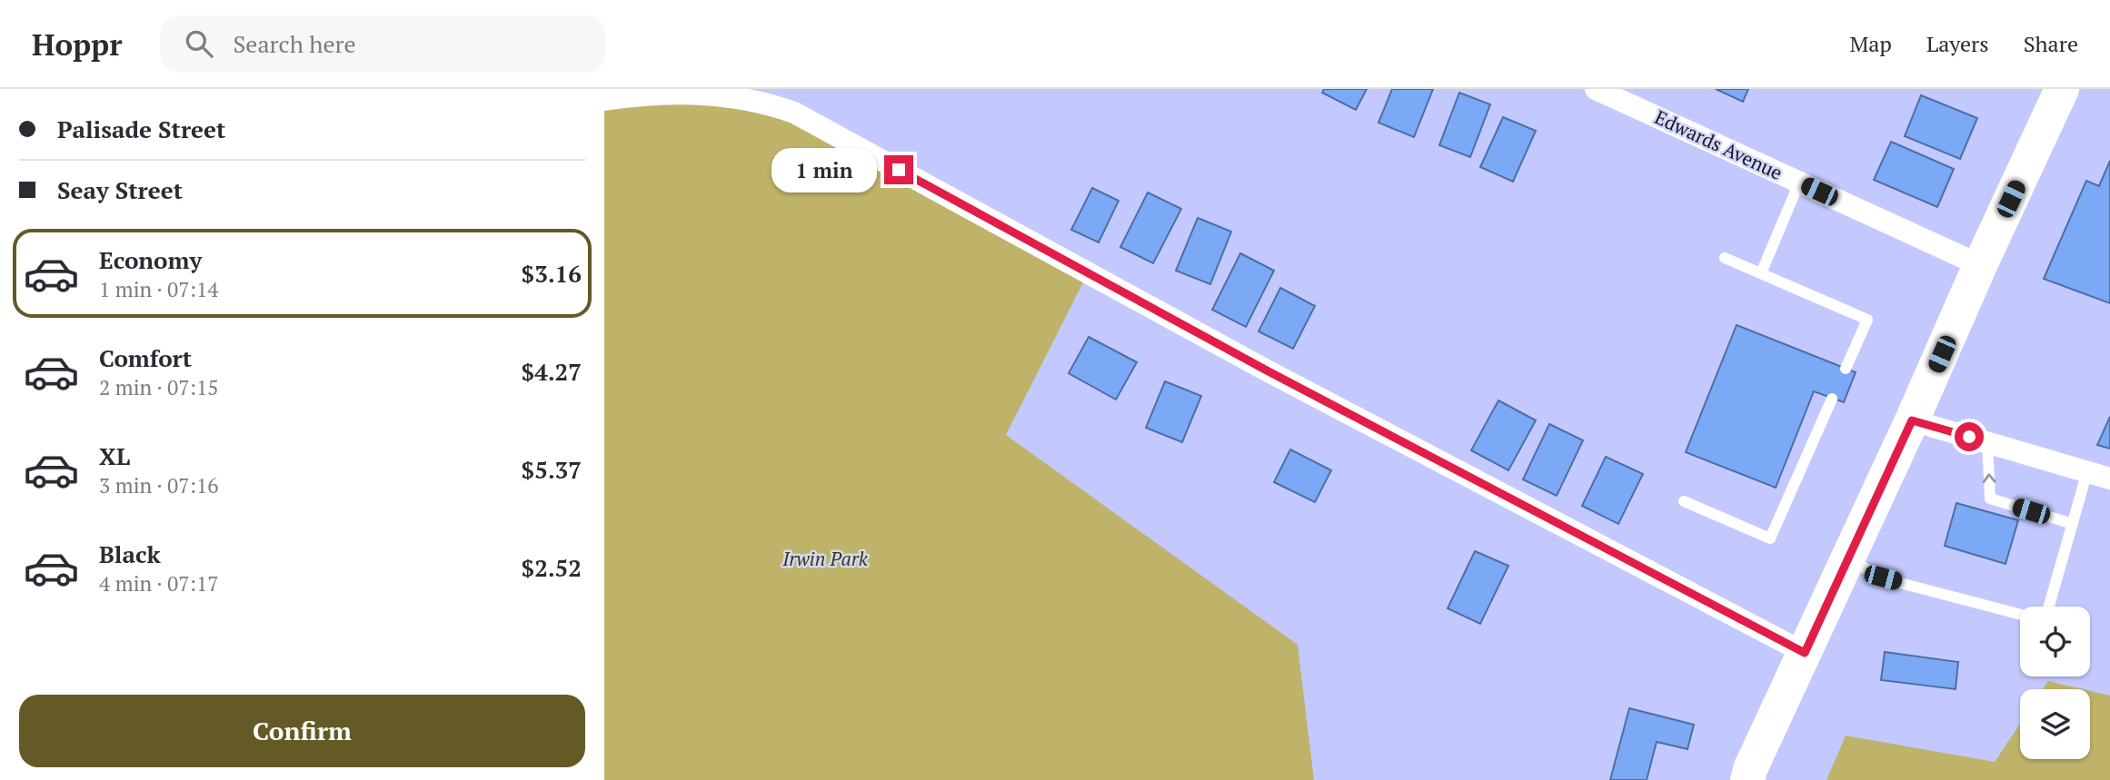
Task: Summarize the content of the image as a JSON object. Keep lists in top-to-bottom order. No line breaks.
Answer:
{"streets":{"street":["Edwards Avenue"]},"parks":["Irwin Park"],"page":{"header":"Hoppr","search":"Search here","nav":["Map","Layers","Share"],"banner":["Palisade Street","Seay Street"],"bubble":"1 min","list":[{"name":"Economy","note":"1 min · 07:14","value":"$3.16"},{"name":"Comfort","note":"2 min · 07:15","value":"$4.27"},{"name":"XL","note":"3 min · 07:16","value":"$5.37"},{"name":"Black","note":"4 min · 07:17","value":"$2.52"}],"buttons":"Confirm"}}
